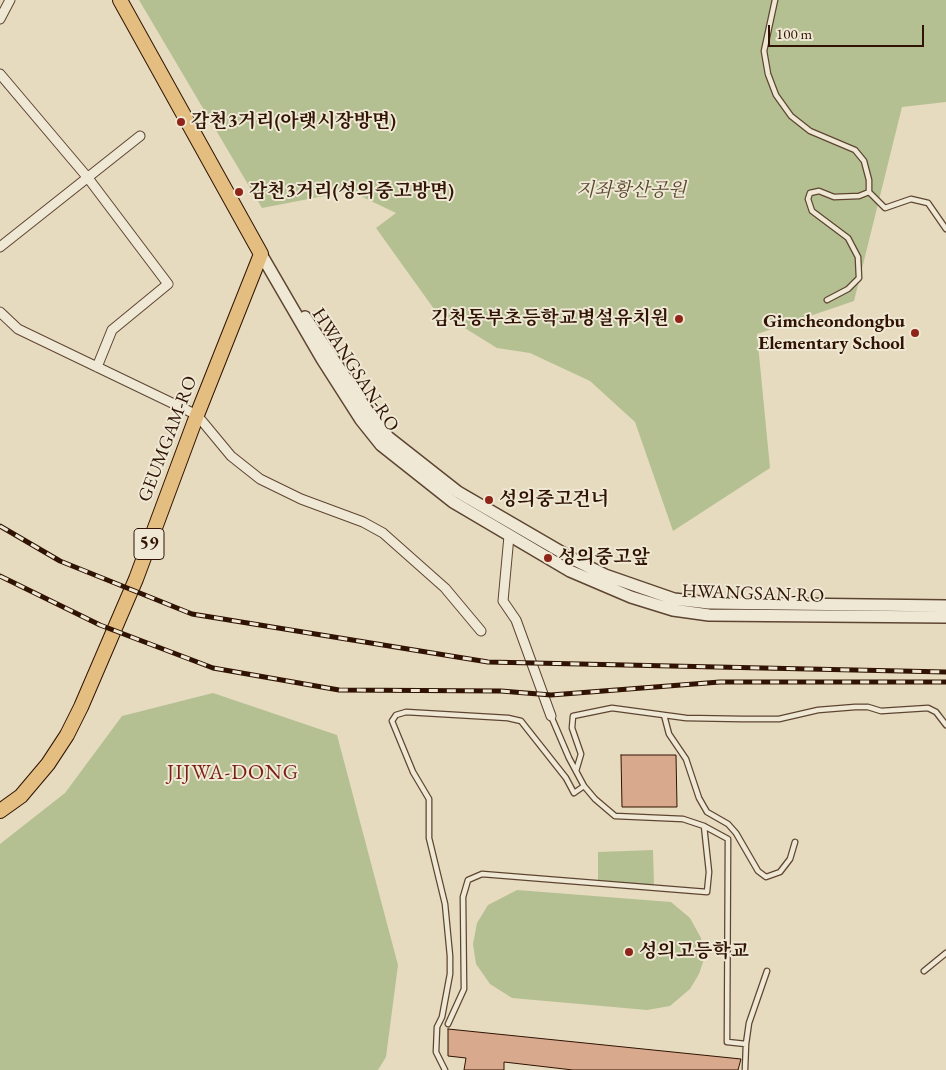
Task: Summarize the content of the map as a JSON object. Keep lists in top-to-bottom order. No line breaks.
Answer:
{"streets":{"main road":["HWANGSAN-RO","GEUMGAM-RO","59"]},"crossings":[["HWANGSAN-RO","GEUMGAM-RO"]],"districts":["JIJWA-DONG"],"parks":["지좌황산공원"],"places":["감천3거리(아랫시장방면)","감천3거리(성의중고방면)","김천동부초등학교병설유치원","Gimcheondongbu Elementary School","성의중고건너","성의중고앞","성의고등학교"],"scale_bar":"100 m"}
